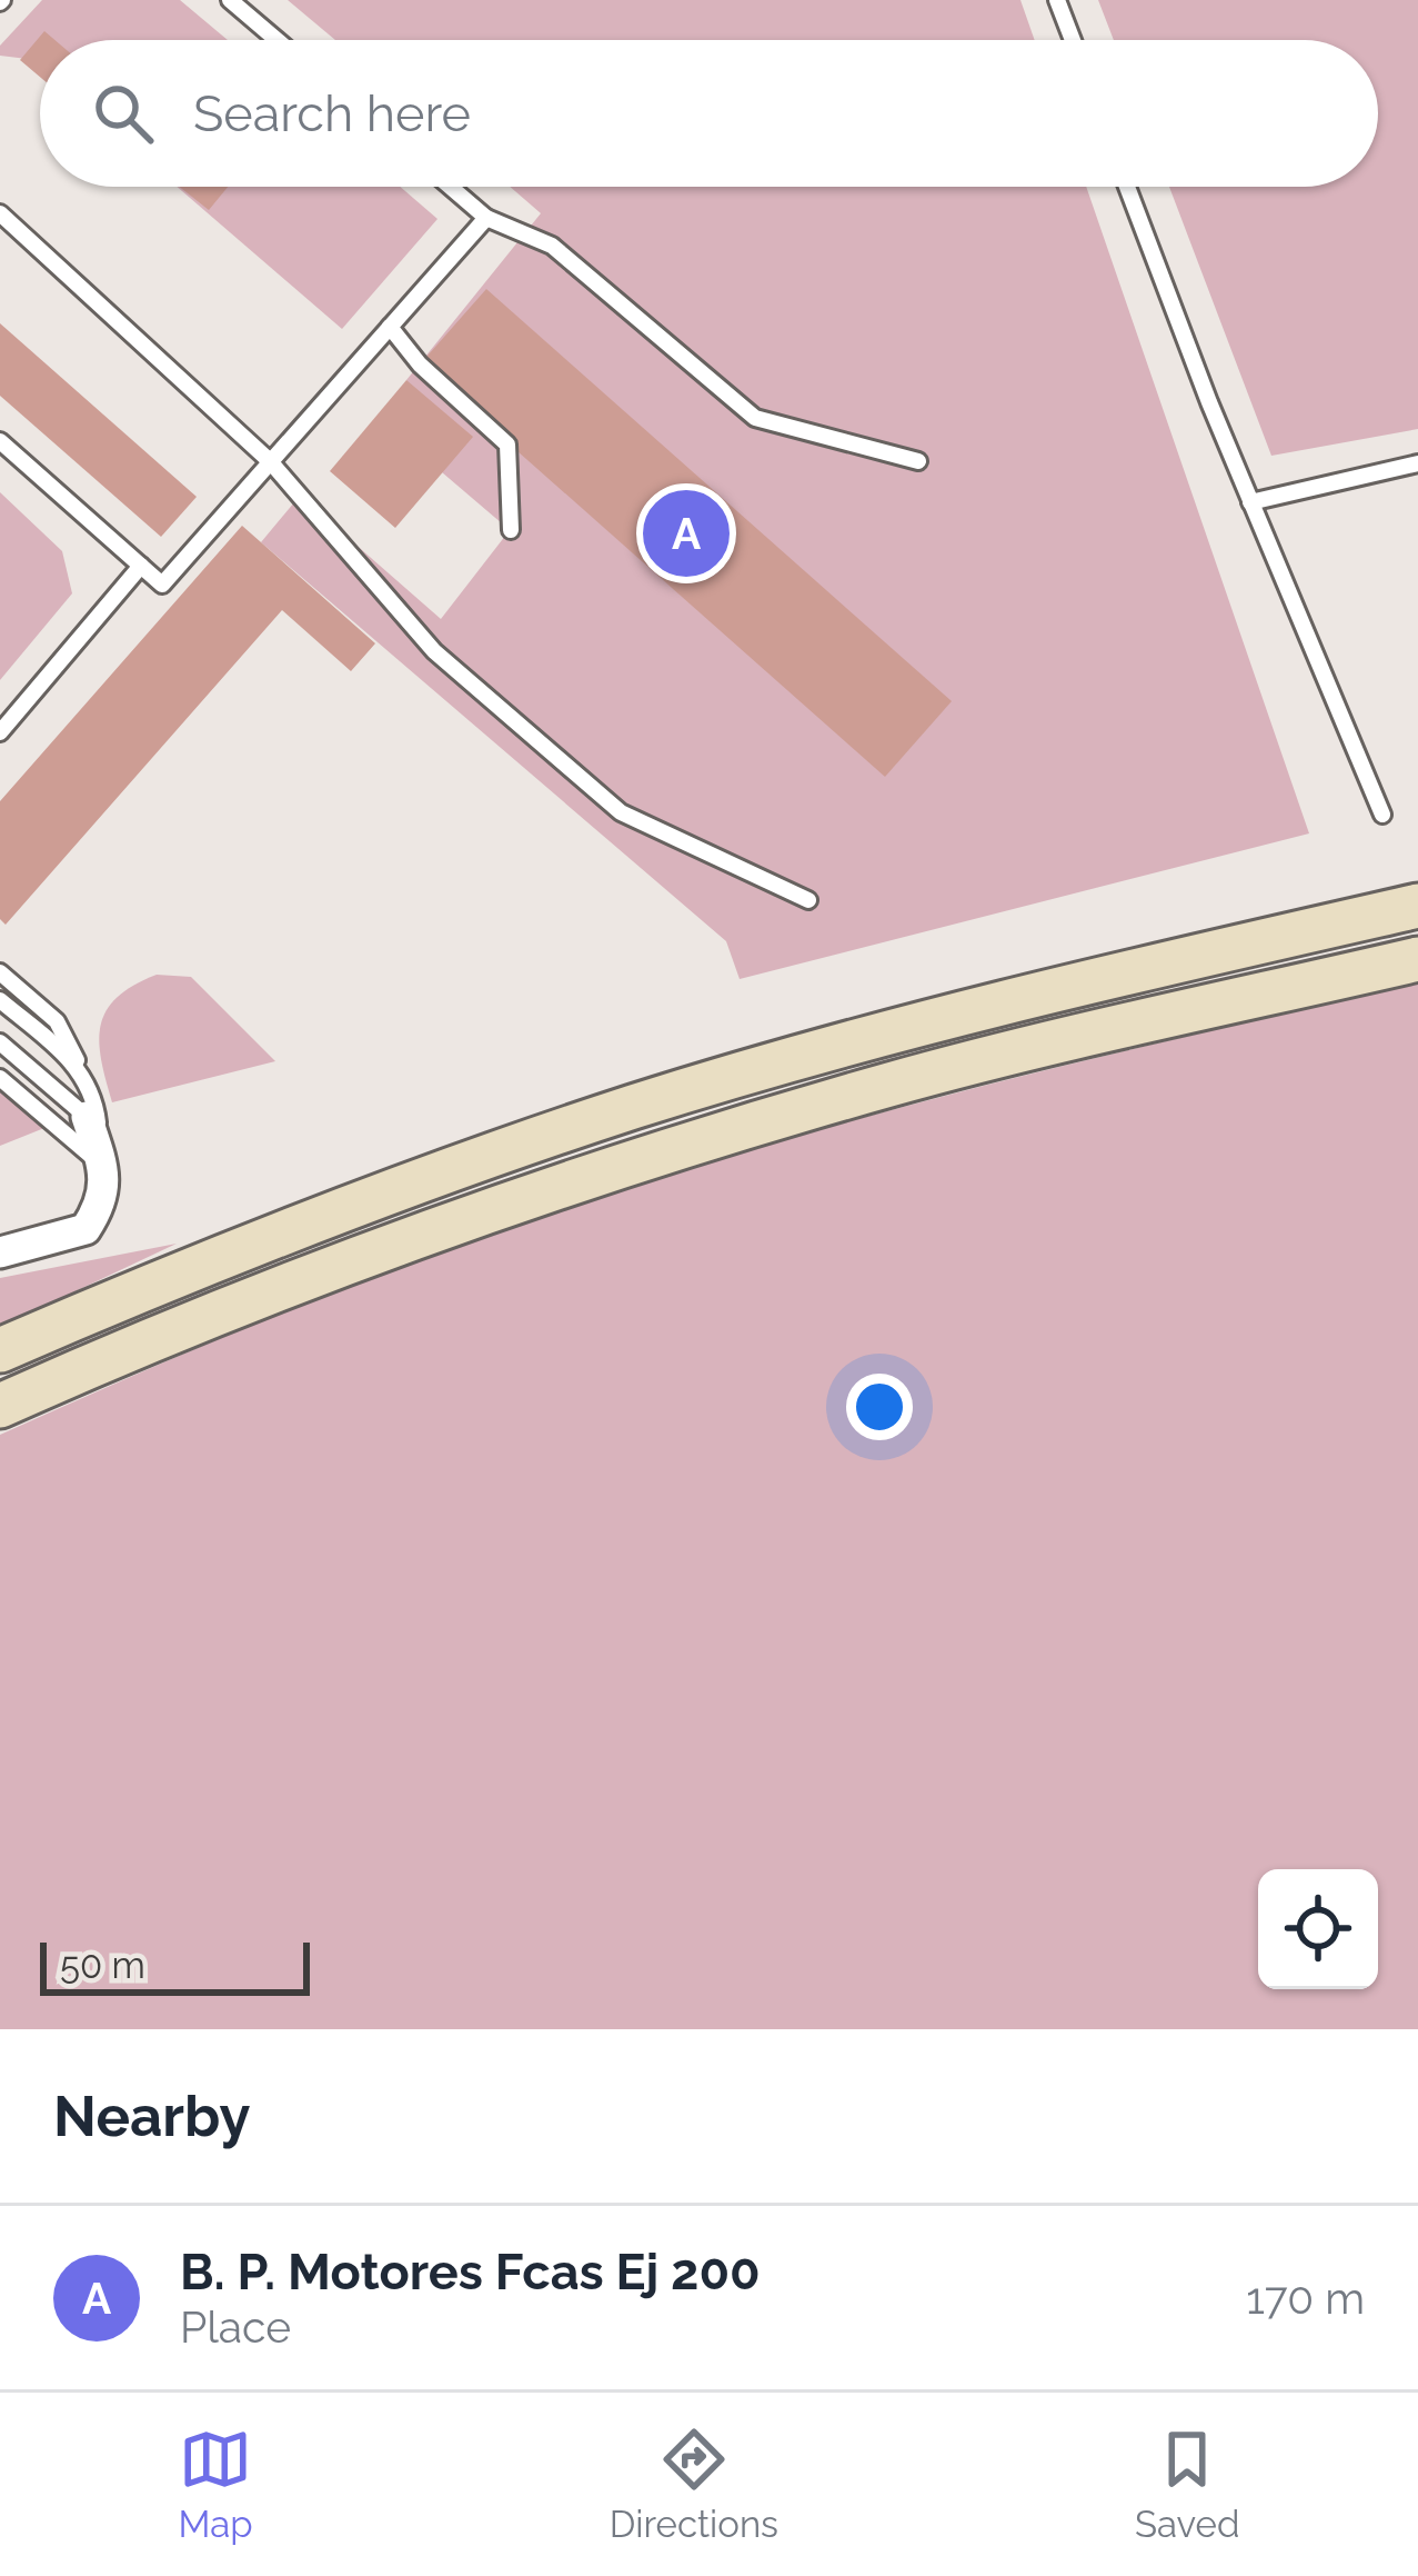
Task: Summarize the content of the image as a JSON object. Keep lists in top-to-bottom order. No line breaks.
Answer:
{"scale_bar":"50 m","page":{"search":"Search here","pins":"A","scale":"50 m","heading":"Nearby","list":[{"mark":"A","name":"B. P. Motores Fcas Ej 200","note":"Place","value":"170 m"}],"nav":["Map","Directions","Saved"]}}
